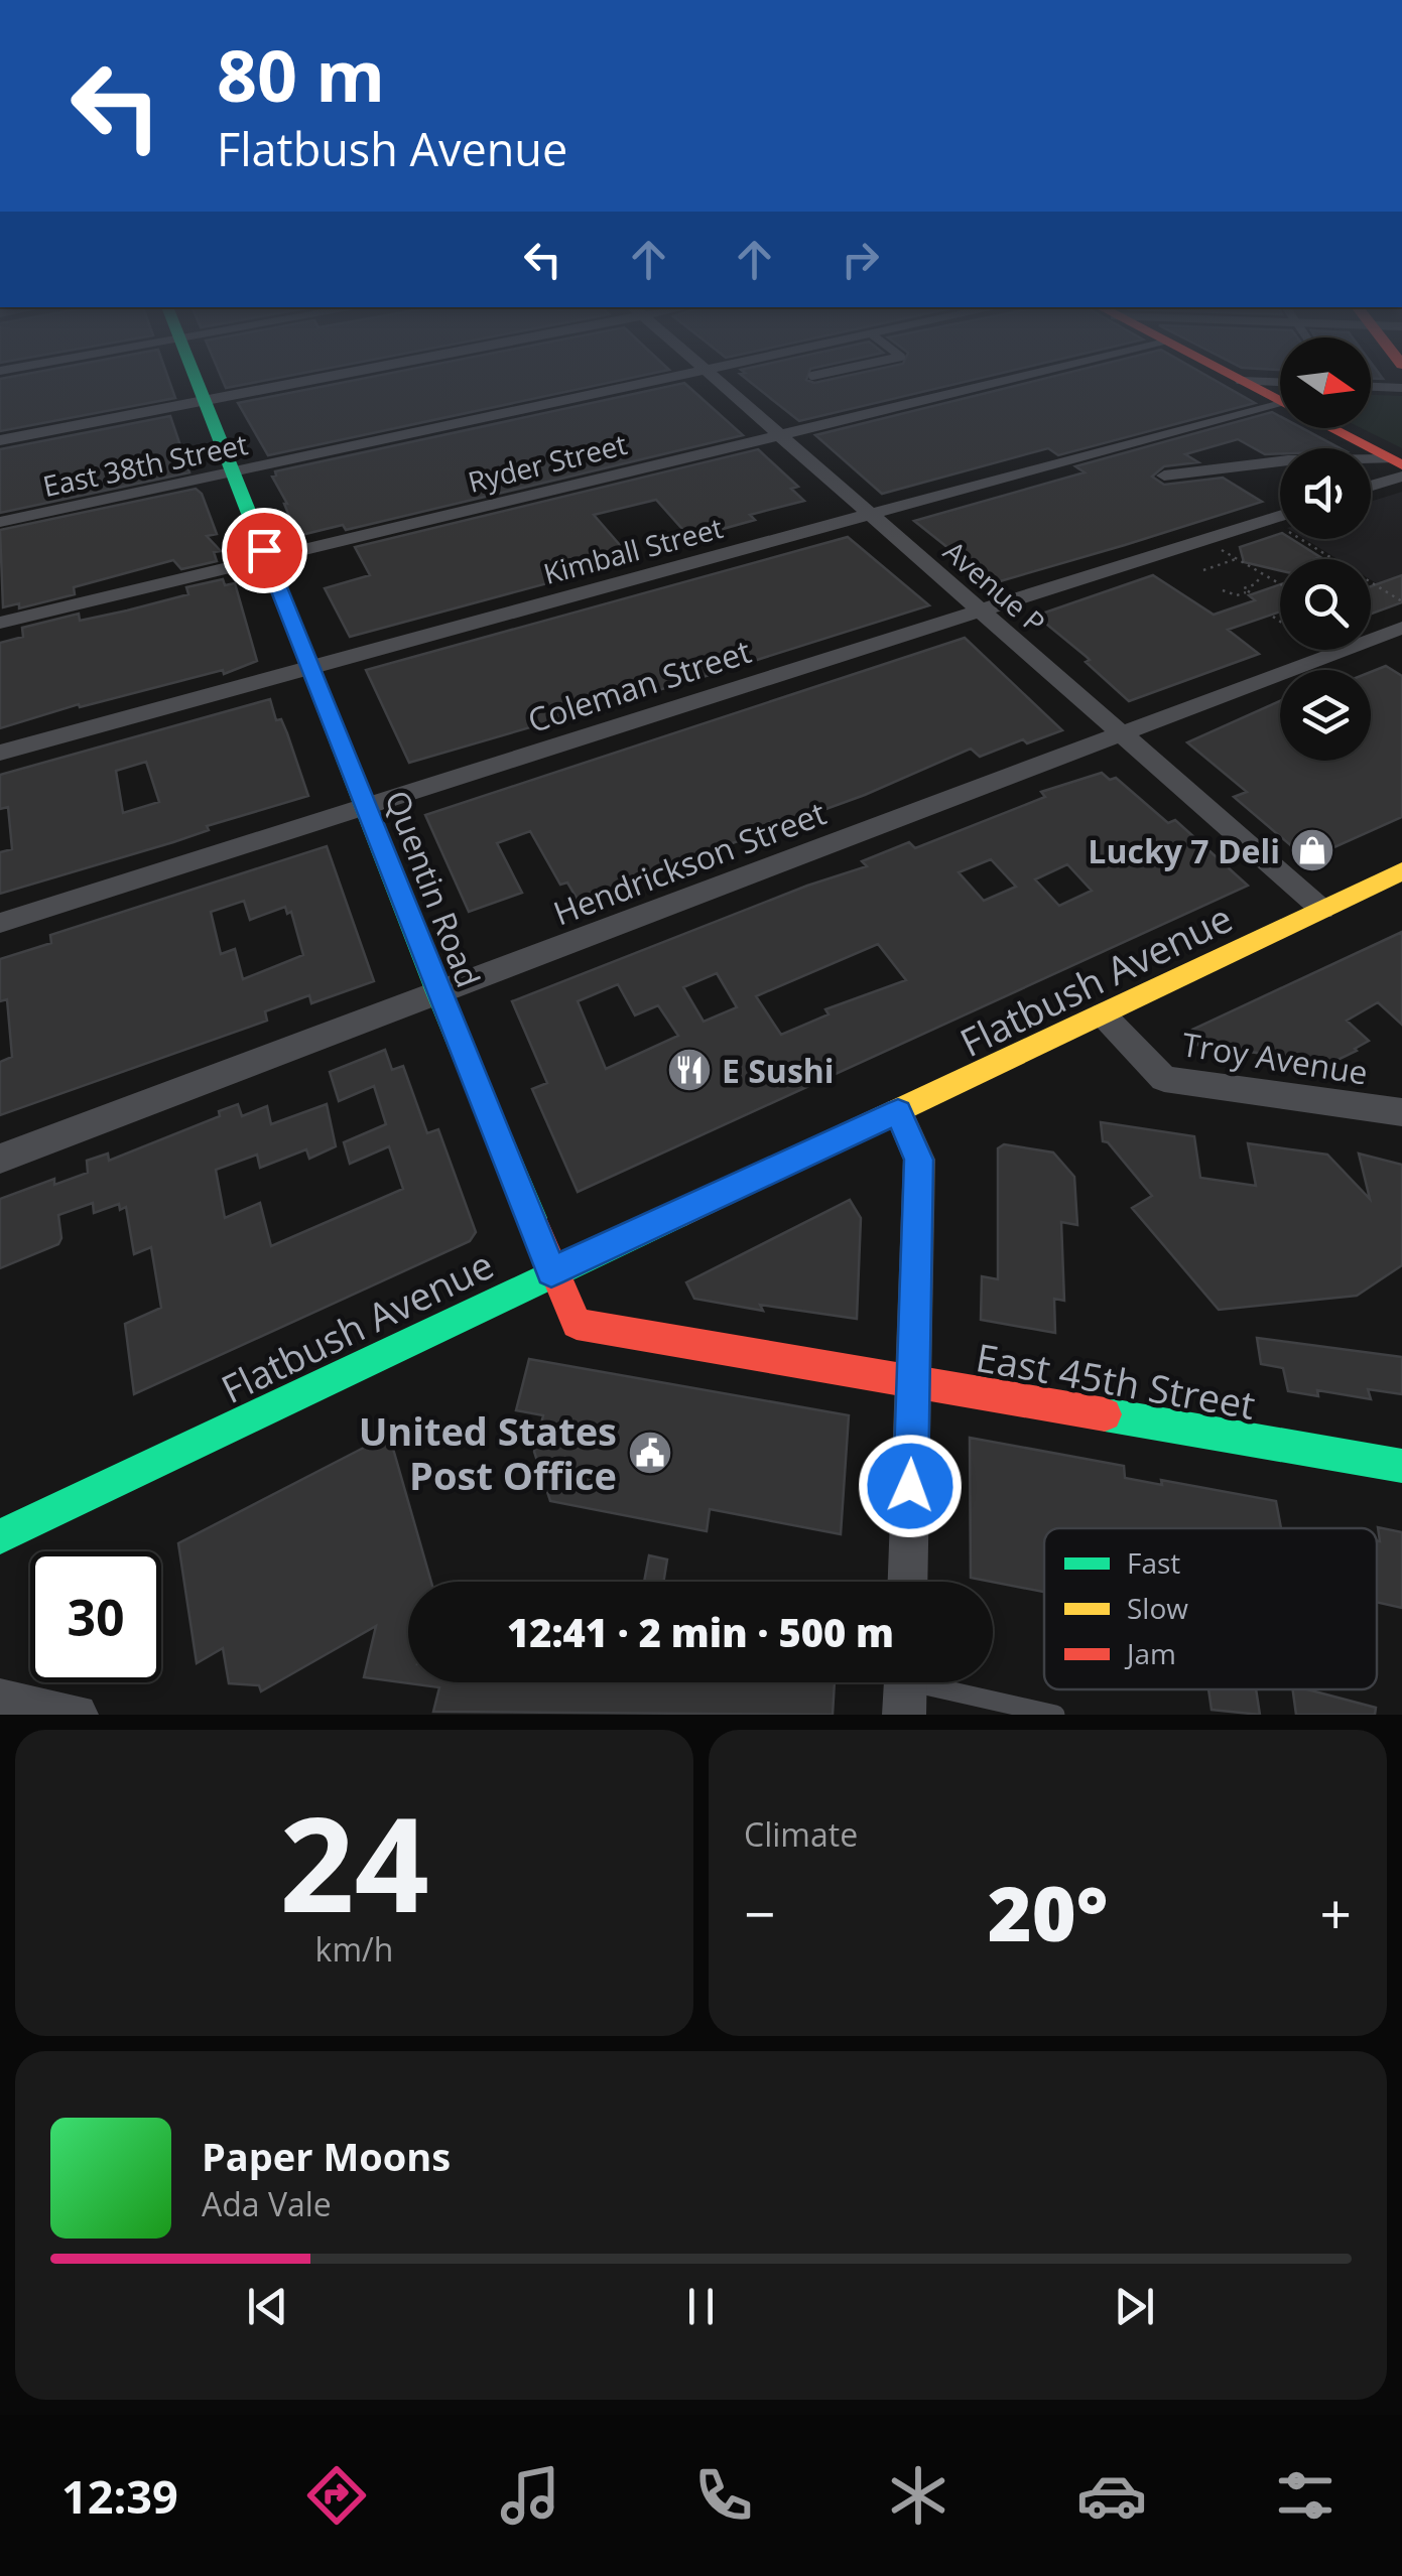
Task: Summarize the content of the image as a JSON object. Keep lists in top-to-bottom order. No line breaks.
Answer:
{"streets":{"street":["Ryder Street","East 38th Street","Kimball Street","Avenue P","Coleman Street","Hendrickson Street","Quentin Road","Flatbush Avenue","Troy Avenue","East 45th Street"]},"crossings":[["Ryder Street","Avenue P"],["Ryder Street","Quentin Road"],["East 38th Street","Quentin Road"],["Kimball Street","Avenue P"],["Kimball Street","Quentin Road"],["Avenue P","Coleman Street"],["Avenue P","Hendrickson Street"],["Avenue P","Flatbush Avenue"],["Coleman Street","Quentin Road"],["Hendrickson Street","Quentin Road"],["Quentin Road","Flatbush Avenue"],["Quentin Road","East 45th Street"],["Flatbush Avenue","Troy Avenue"],["Flatbush Avenue","East 45th Street"]],"places":{"shop":["Lucky 7 Deli"],"restaurant":["E Sushi"],"public building":["United States Post Office"]},"legend":["Fast","Slow","Jam"],"north":"right","page":{"turn":["80 m","Flatbush Avenue"],"limit":"30","trip":"12:41 · 2 min · 500 m","tile":[["24","km/h"],"Climate"],"heat":["−","20°","+"],"song":["Paper Moons","Ada Vale"],"tabs":"12:39"}}
